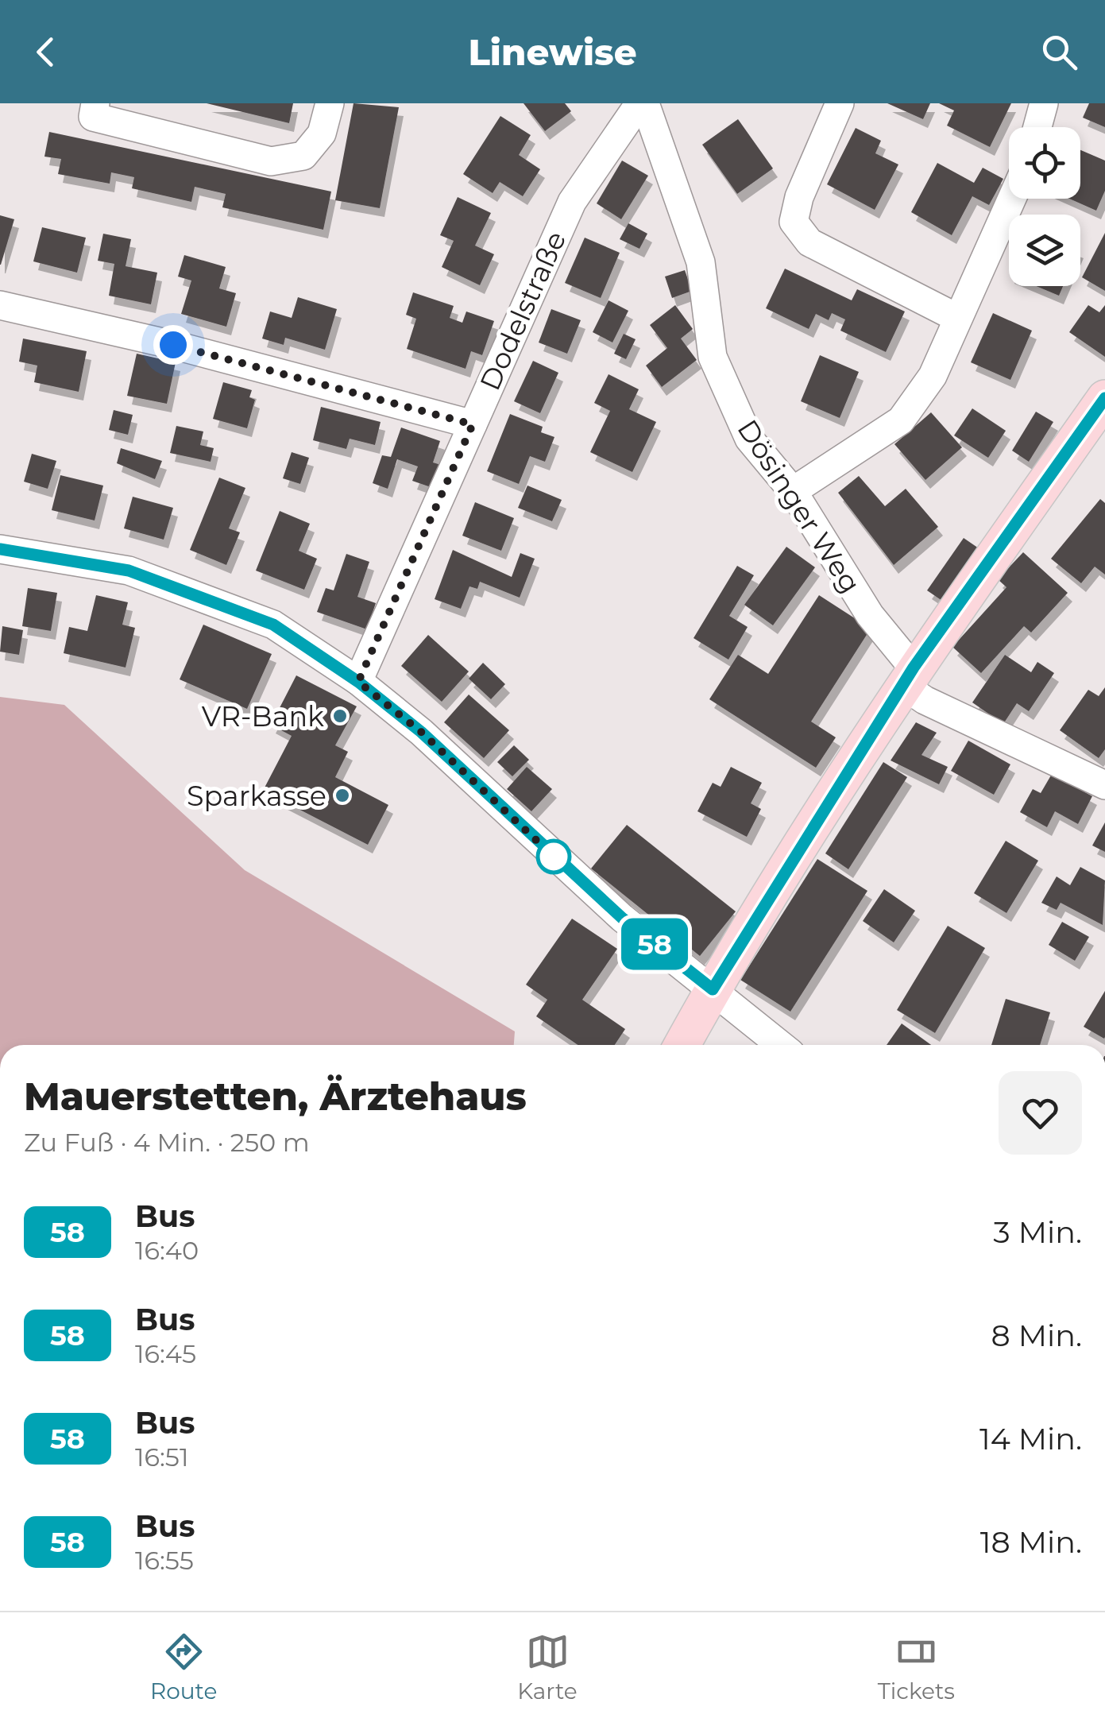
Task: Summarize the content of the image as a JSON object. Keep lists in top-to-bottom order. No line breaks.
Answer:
{"streets":{"street":["Dodelstraße","Dösinger Weg"]},"crossings":[["Dodelstraße","Dösinger Weg"]],"places":["VR-Bank","Sparkasse"],"lines":["bus line 58"],"page":{"header":"Linewise","on_map":"58","heading":["Mauerstetten, Ärztehaus","Zu Fuß · 4 Min. · 250 m"],"list":[{"mark":"58","name":"Bus","note":"16:40","value":"3 Min."},{"mark":"58","name":"Bus","note":"16:45","value":"8 Min."},{"mark":"58","name":"Bus","note":"16:51","value":"14 Min."},{"mark":"58","name":"Bus","note":"16:55","value":"18 Min."}],"tabs":["Route","Karte","Tickets"]}}
